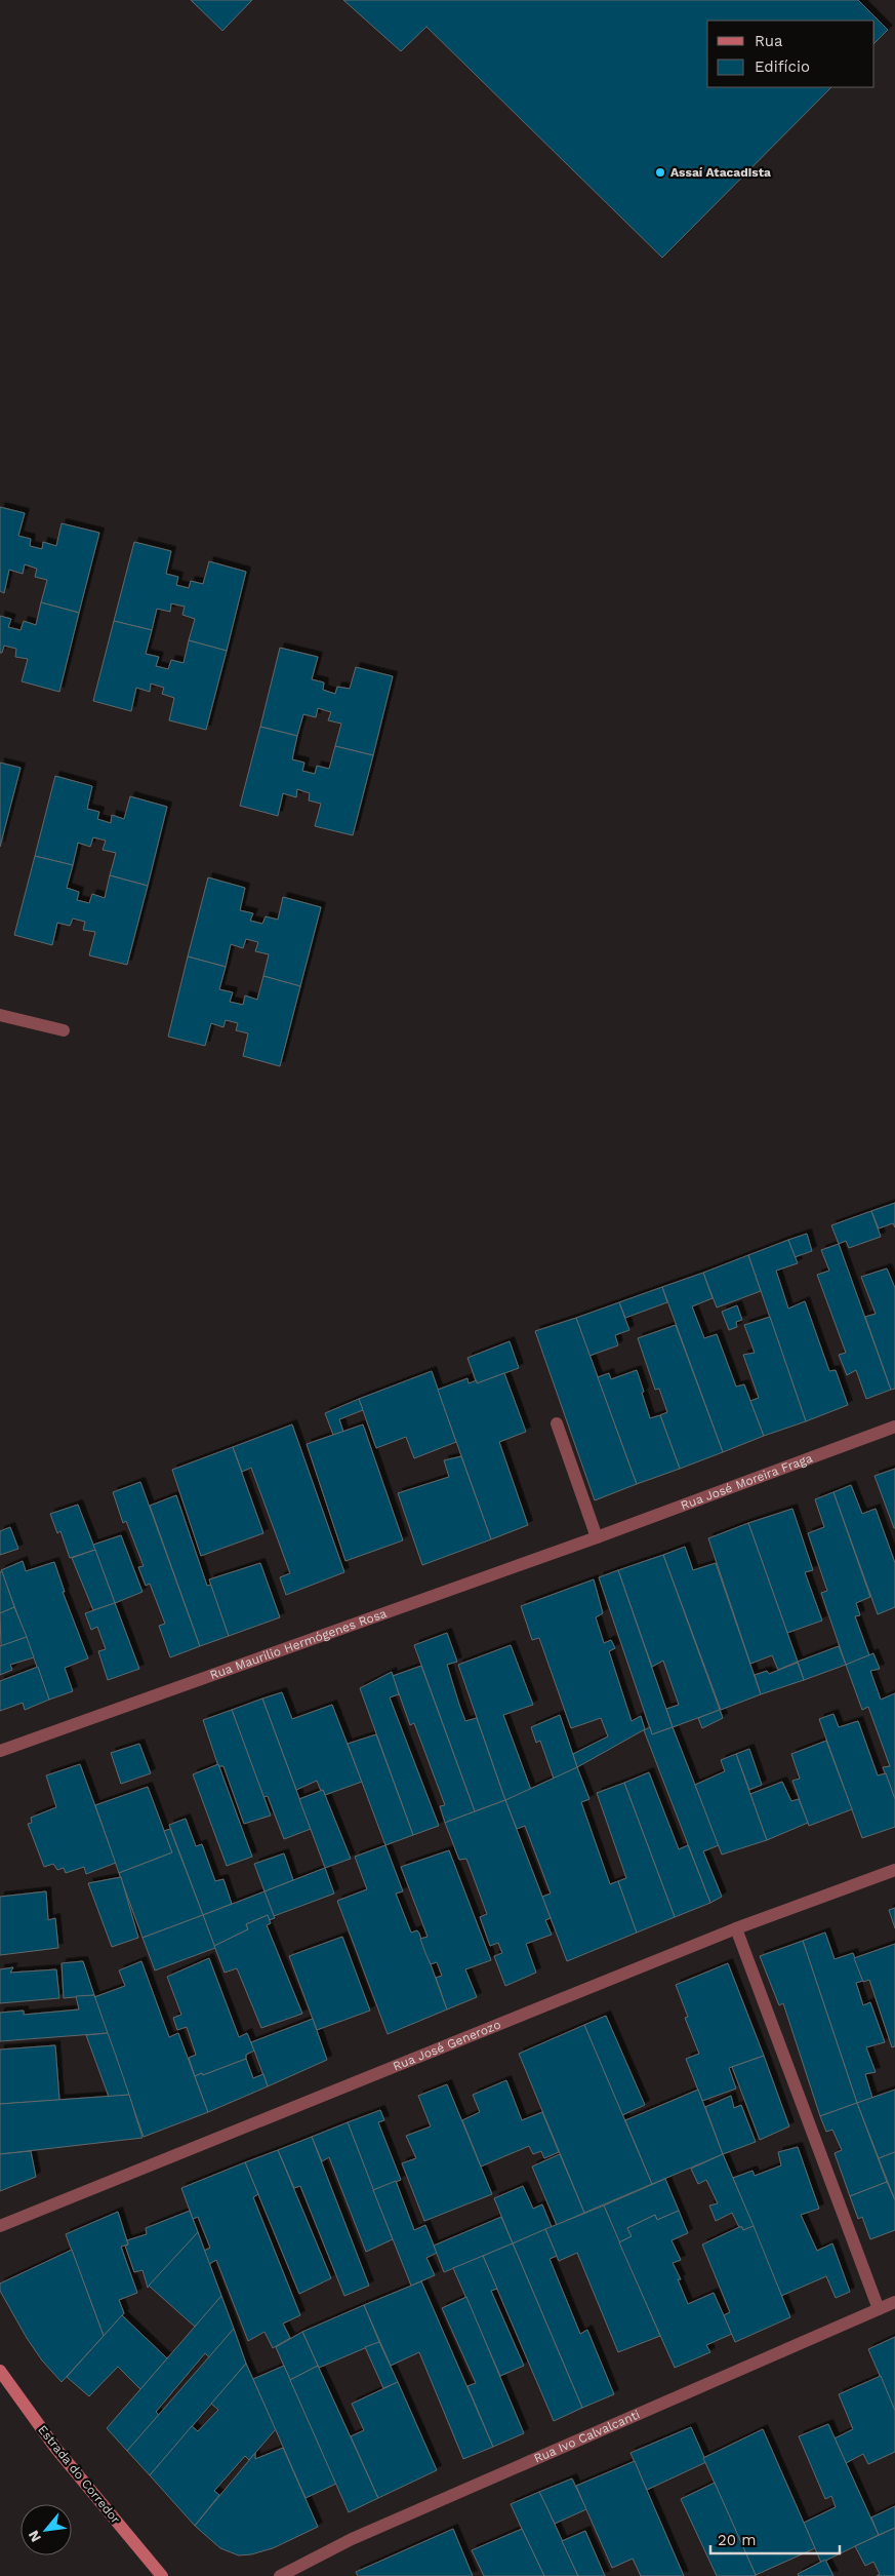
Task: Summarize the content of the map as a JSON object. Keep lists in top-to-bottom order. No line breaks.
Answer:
{"streets":{"main road":["Estrada do Corredor"],"street":["Rua José Moreira Fraga","Rua Maurilio Hermógenes Rosa","Rua José Generozo","Rua Ivo Calvalcanti"]},"crossings":[["Rua José Moreira Fraga","Rua Maurilio Hermógenes Rosa"]],"places":["Assaí Atacadista"],"legend":["Rua","Edifício"],"scale_bar":"20 m","north":"bottom left"}
